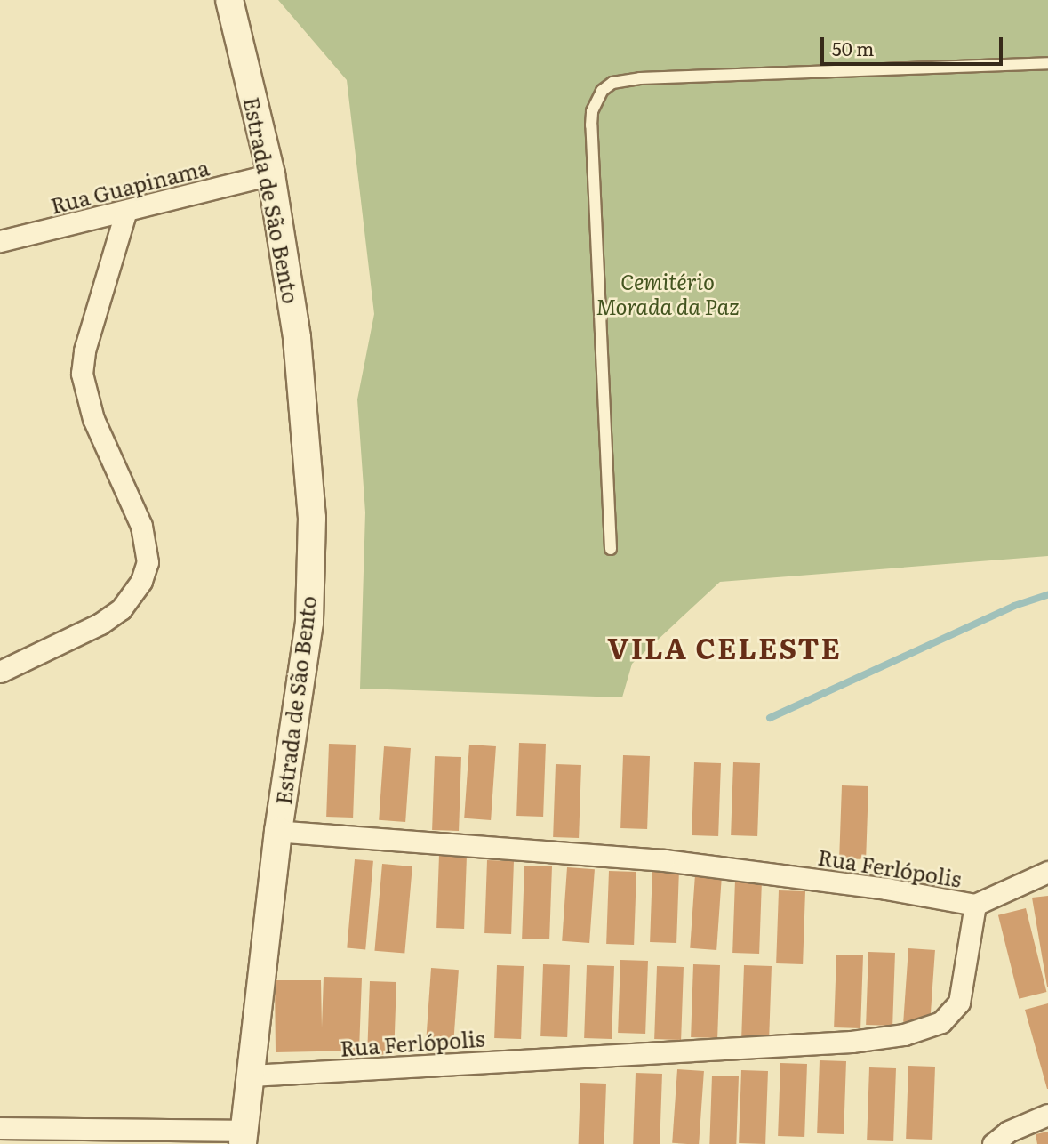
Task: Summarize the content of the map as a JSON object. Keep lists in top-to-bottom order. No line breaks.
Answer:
{"streets":{"street":["Rua Guapinama","Estrada de São Bento","Rua Ferlópolis"]},"crossings":[["Rua Guapinama","Estrada de São Bento"],["Estrada de São Bento","Rua Ferlópolis"]],"districts":["VILA CELESTE"],"parks":["Cemitério Morada da Paz"],"scale_bar":"50 m"}
